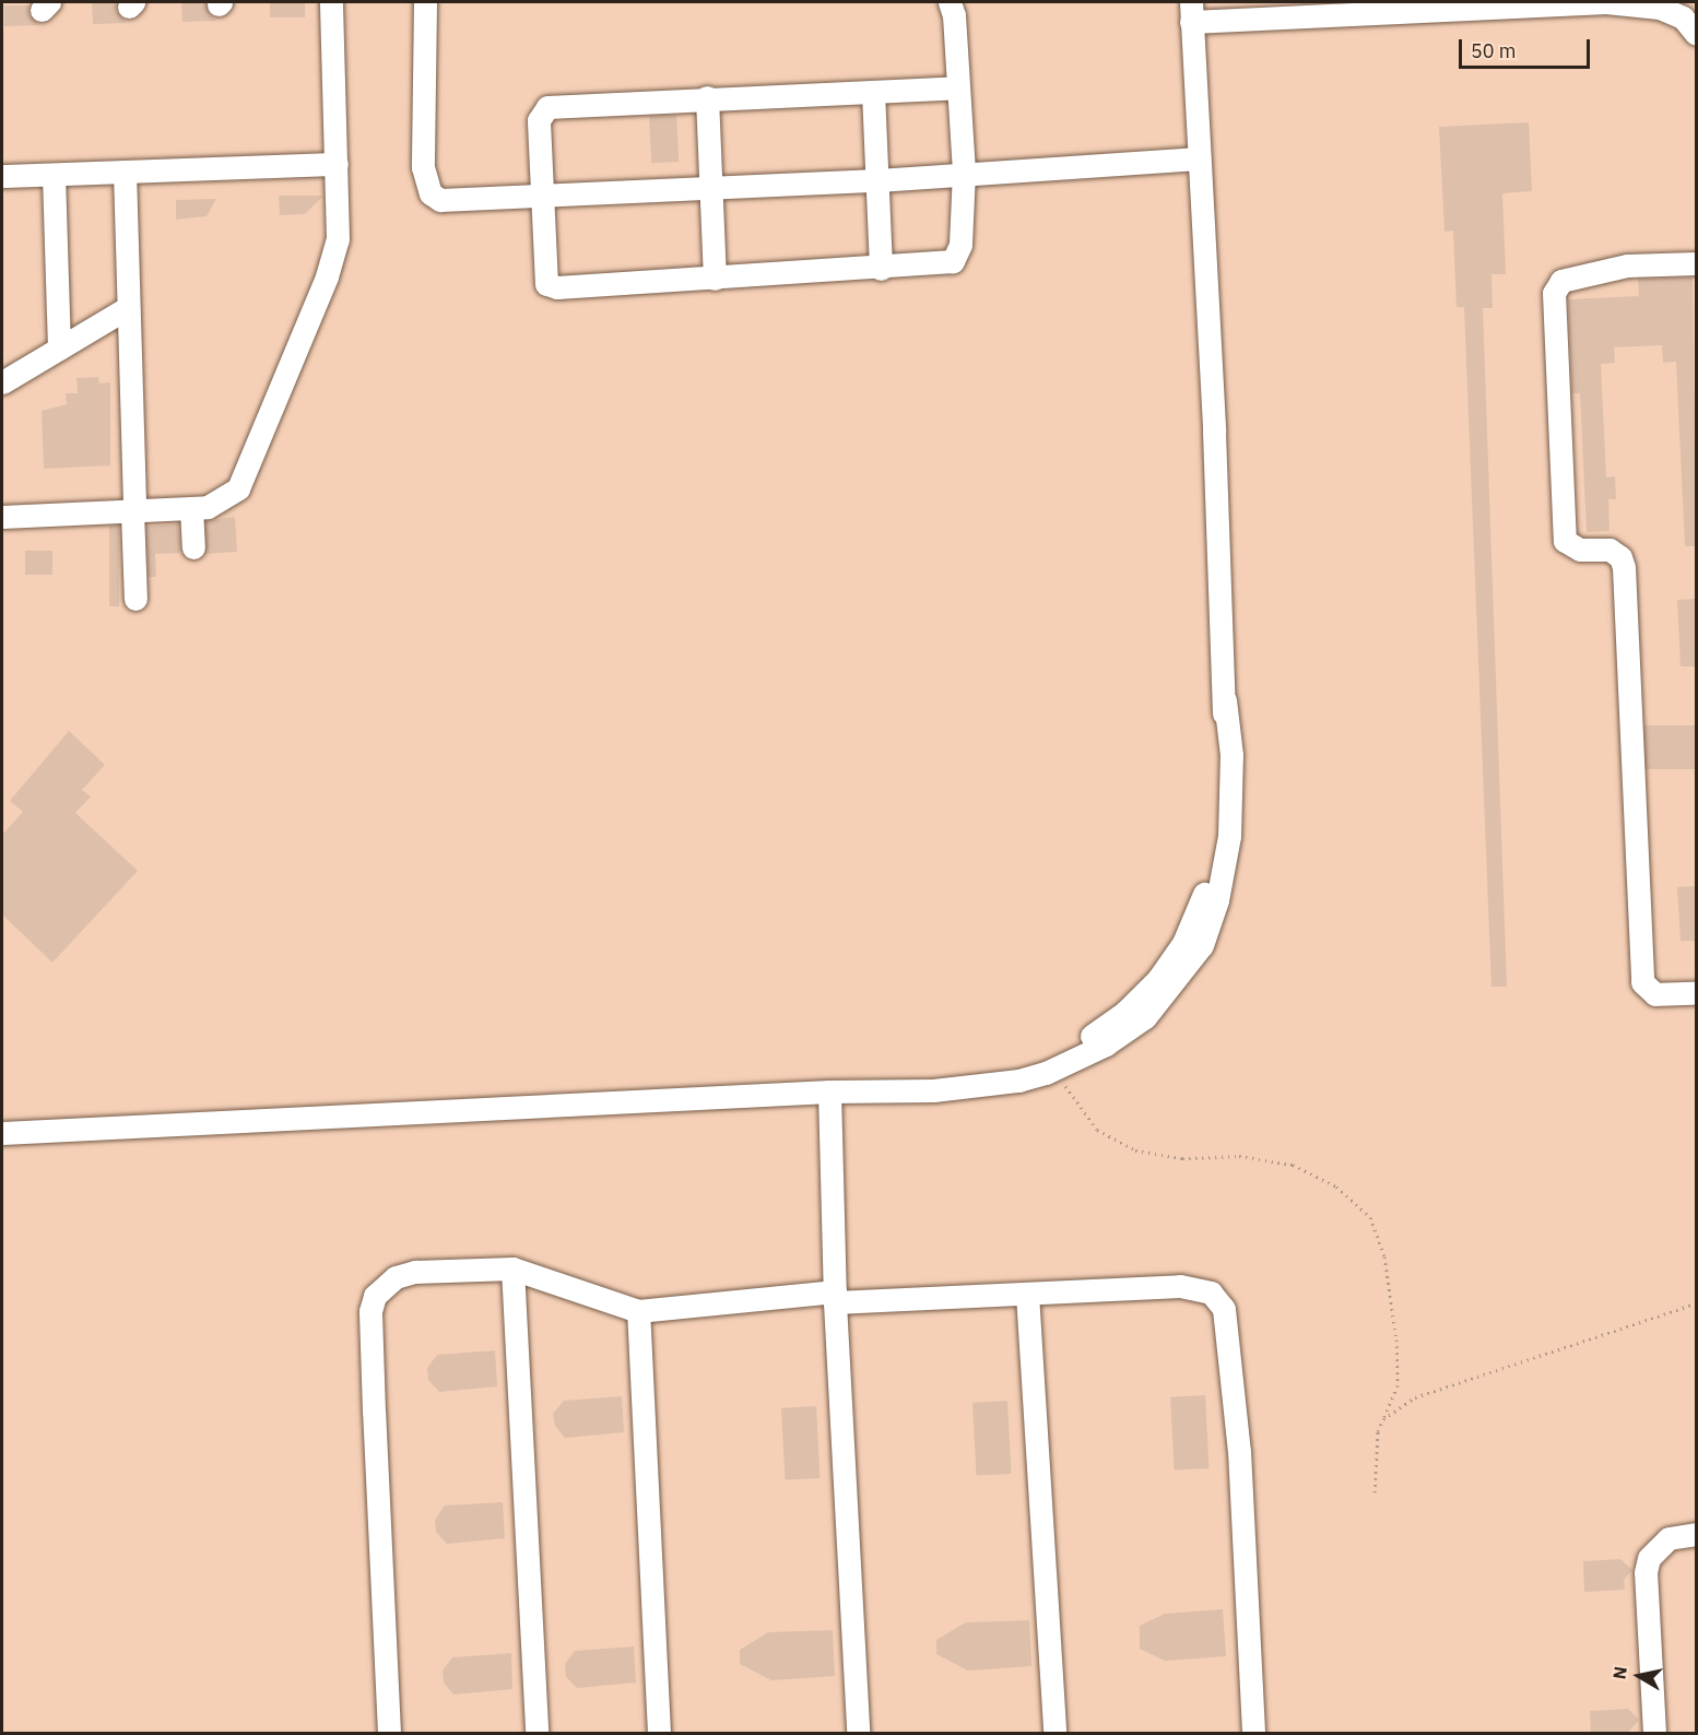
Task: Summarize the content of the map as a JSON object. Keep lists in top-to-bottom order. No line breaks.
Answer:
{"scale_bar":"50 m","north":"left"}
